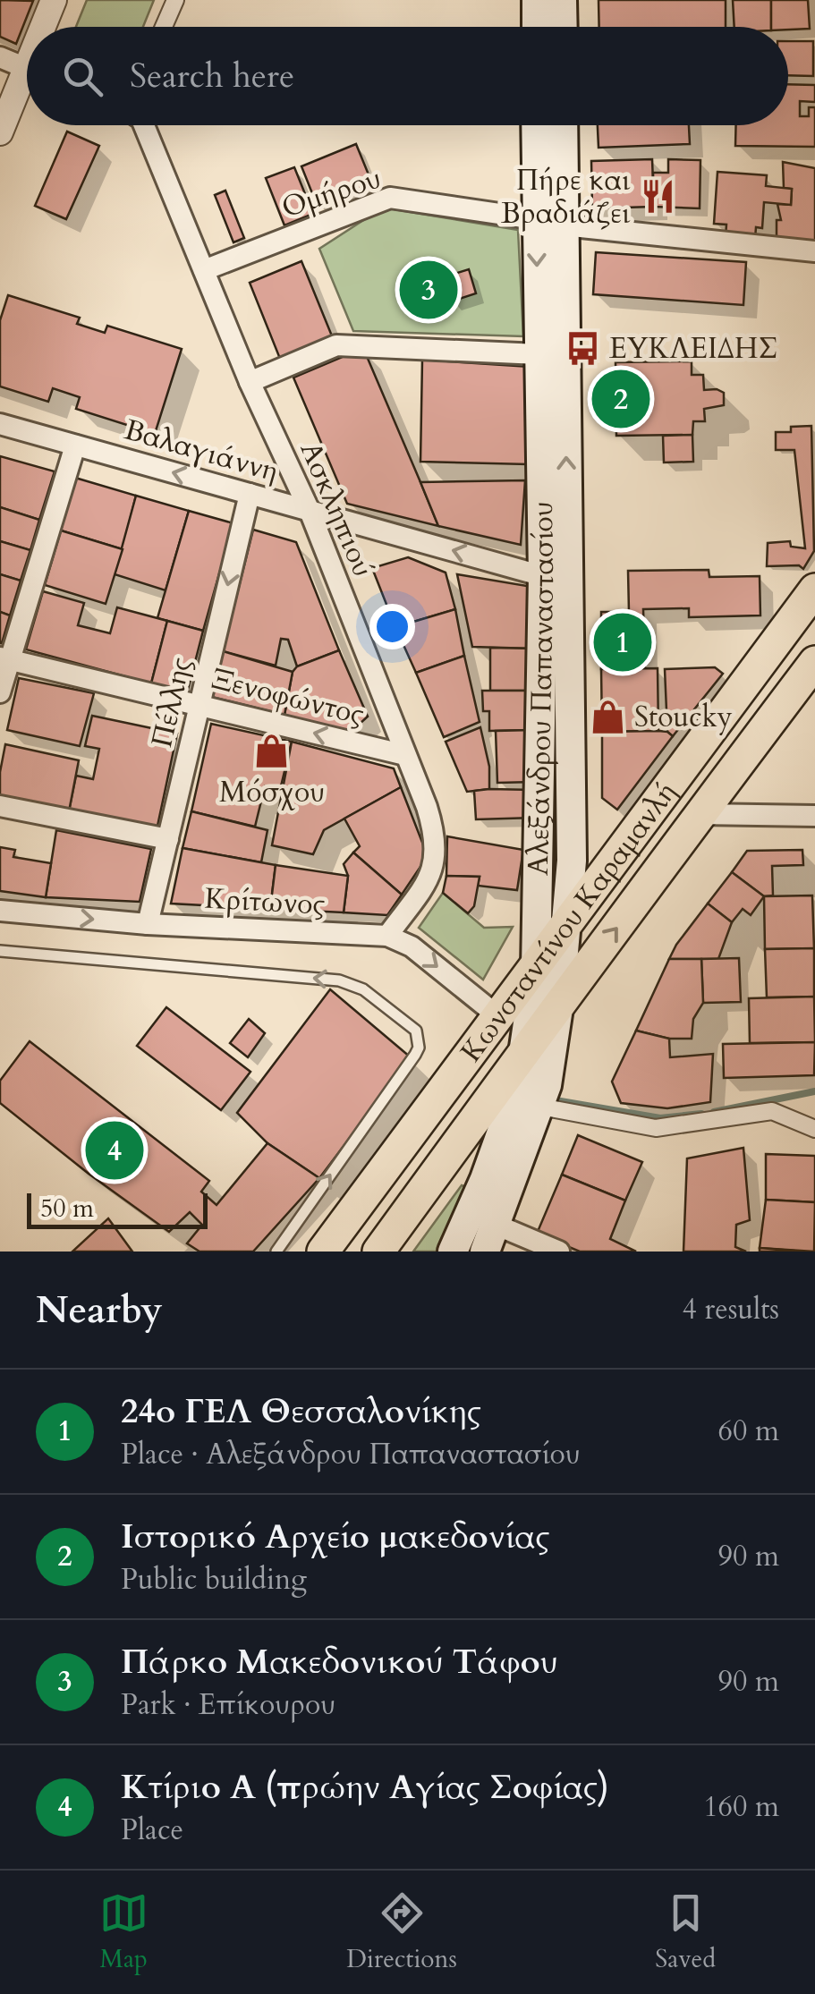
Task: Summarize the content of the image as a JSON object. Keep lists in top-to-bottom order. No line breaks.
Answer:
{"streets":{"main road":["Αλεξάνδρου Παπαναστασίου","Κωνσταντίνου Καραμανλή"],"street":["Ομήρου","Βαλαγιάννη","Ασκληπιού","Ξενοφώντος","Πέλλης","Κρίτωνος"]},"crossings":[["Ομήρου","Ασκληπιού"],["Ομήρου","Αλεξάνδρου Παπαναστασίου"],["Βαλαγιάννη","Ασκληπιού"],["Βαλαγιάννη","Αλεξάνδρου Παπαναστασίου"],["Βαλαγιάννη","Πέλλης"],["Ασκληπιού","Ξενοφώντος"],["Ασκληπιού","Κρίτωνος"],["Αλεξάνδρου Παπαναστασίου","Κωνσταντίνου Καραμανλή"],["Ξενοφώντος","Πέλλης"],["Πέλλης","Κρίτωνος"],["Κρίτωνος","Κωνσταντίνου Καραμανλή"]],"one_way":["Βαλαγιάννη","Ξενοφώντος","Πέλλης"],"places":{"restaurant":["Πήρε και Βραδιάζει"],"bus stop":["ΕΥΚΛΕΙΔΗΣ"],"shop":["Stoucky","Μόσχου"]},"scale_bar":"50 m","page":{"search":"Search here","pins":["3","2","1","4"],"scale":"50 m","heading":["Nearby","4 results"],"list":[{"mark":"1","name":"24ο ΓΕΛ Θεσσαλονίκης","note":"Place · Αλεξάνδρου Παπαναστασίου","value":"60 m"},{"mark":"2","name":"Ιστορικό Αρχείο μακεδονίας","note":"Public building","value":"90 m"},{"mark":"3","name":"Πάρκο Μακεδονικού Τάφου","note":"Park · Επίκουρου","value":"90 m"},{"mark":"4","name":"Κτίριο Α (πρώην Αγίας Σοφίας)","note":"Place","value":"160 m"}],"nav":["Map","Directions","Saved"]}}
